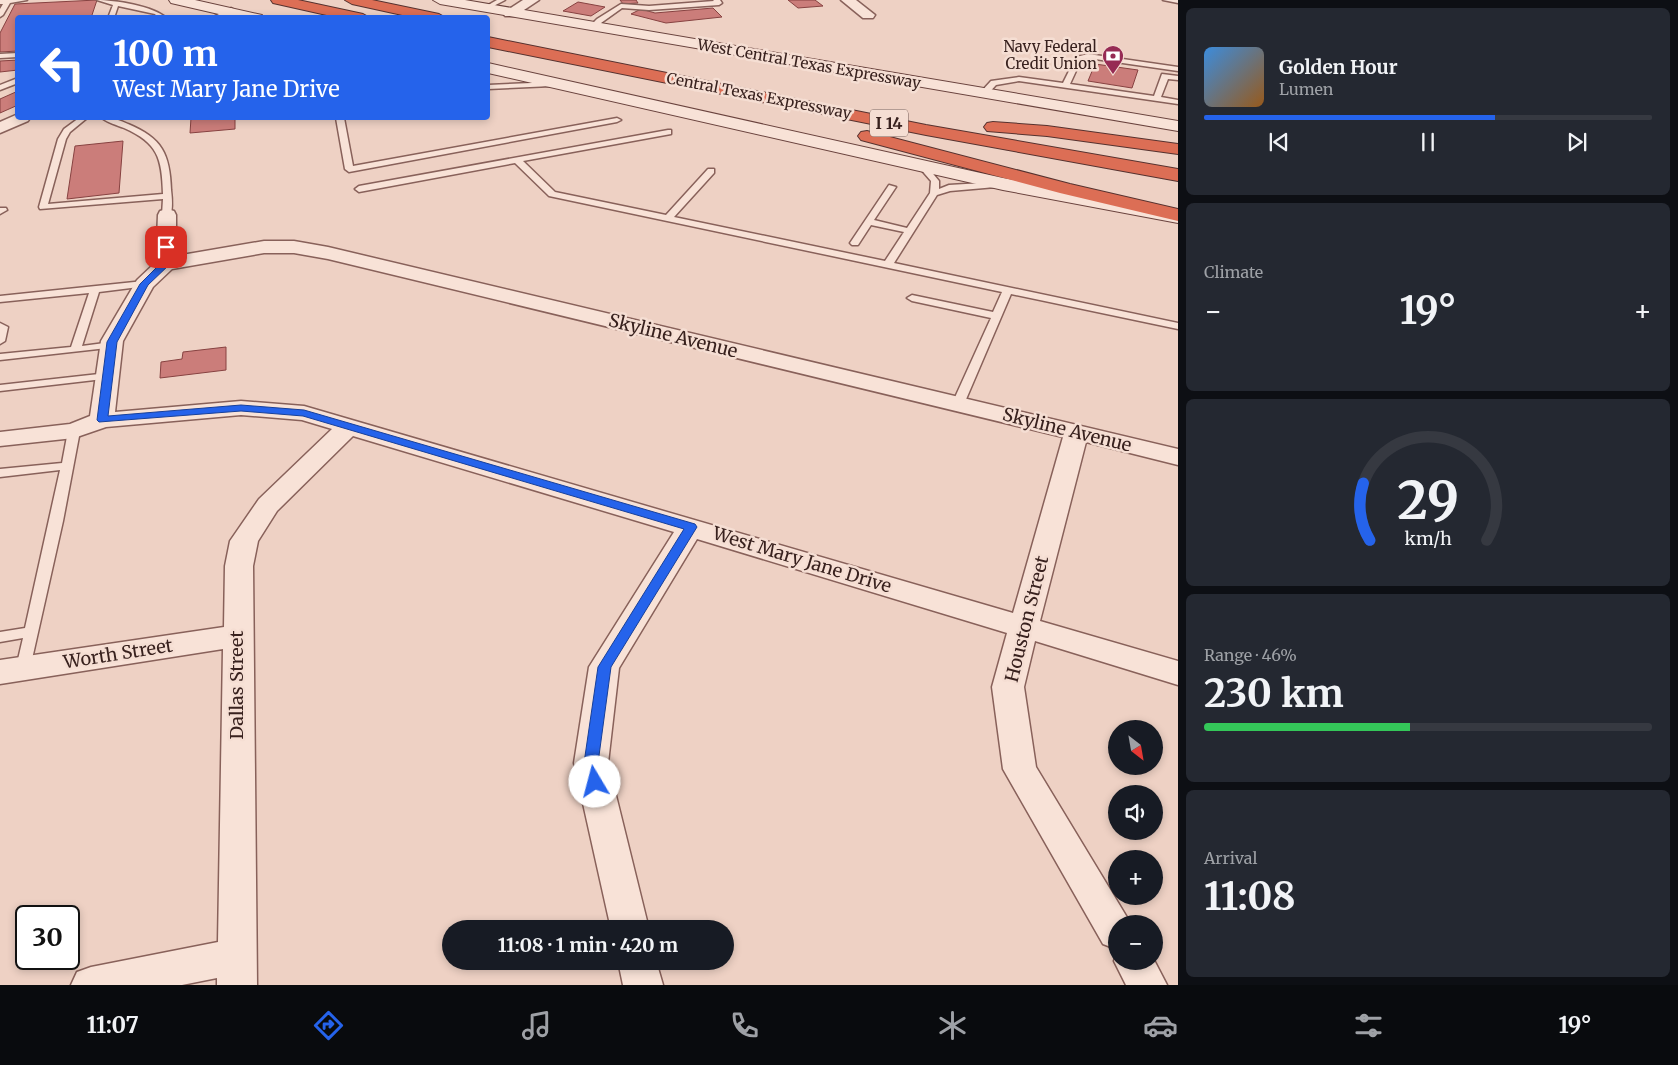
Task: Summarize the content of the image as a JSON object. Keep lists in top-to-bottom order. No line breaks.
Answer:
{"streets":{"highway":["Central Texas Expressway","I 14"],"main road":["West Central Texas Expressway"],"street":["Skyline Avenue","West Mary Jane Drive","Houston Street","Worth Street","Dallas Street"]},"crossings":[["Skyline Avenue","Houston Street"],["West Mary Jane Drive","Houston Street"],["West Mary Jane Drive","Dallas Street"],["Worth Street","Dallas Street"]],"places":{"bank":["Navy Federal Credit Union"]},"north":"bottom right","page":{"turn":["100 m","West Mary Jane Drive"],"song":["Golden Hour","Lumen"],"tile":["Climate",["Range · 46%","230 km"],["Arrival","11:08"]],"heat":["−","19°","+"],"map_buttons":["+","−"],"limit":"30","trip":"11:08 · 1 min · 420 m","tabs":["11:07","19°"],"gauge":["29","km/h"]}}
